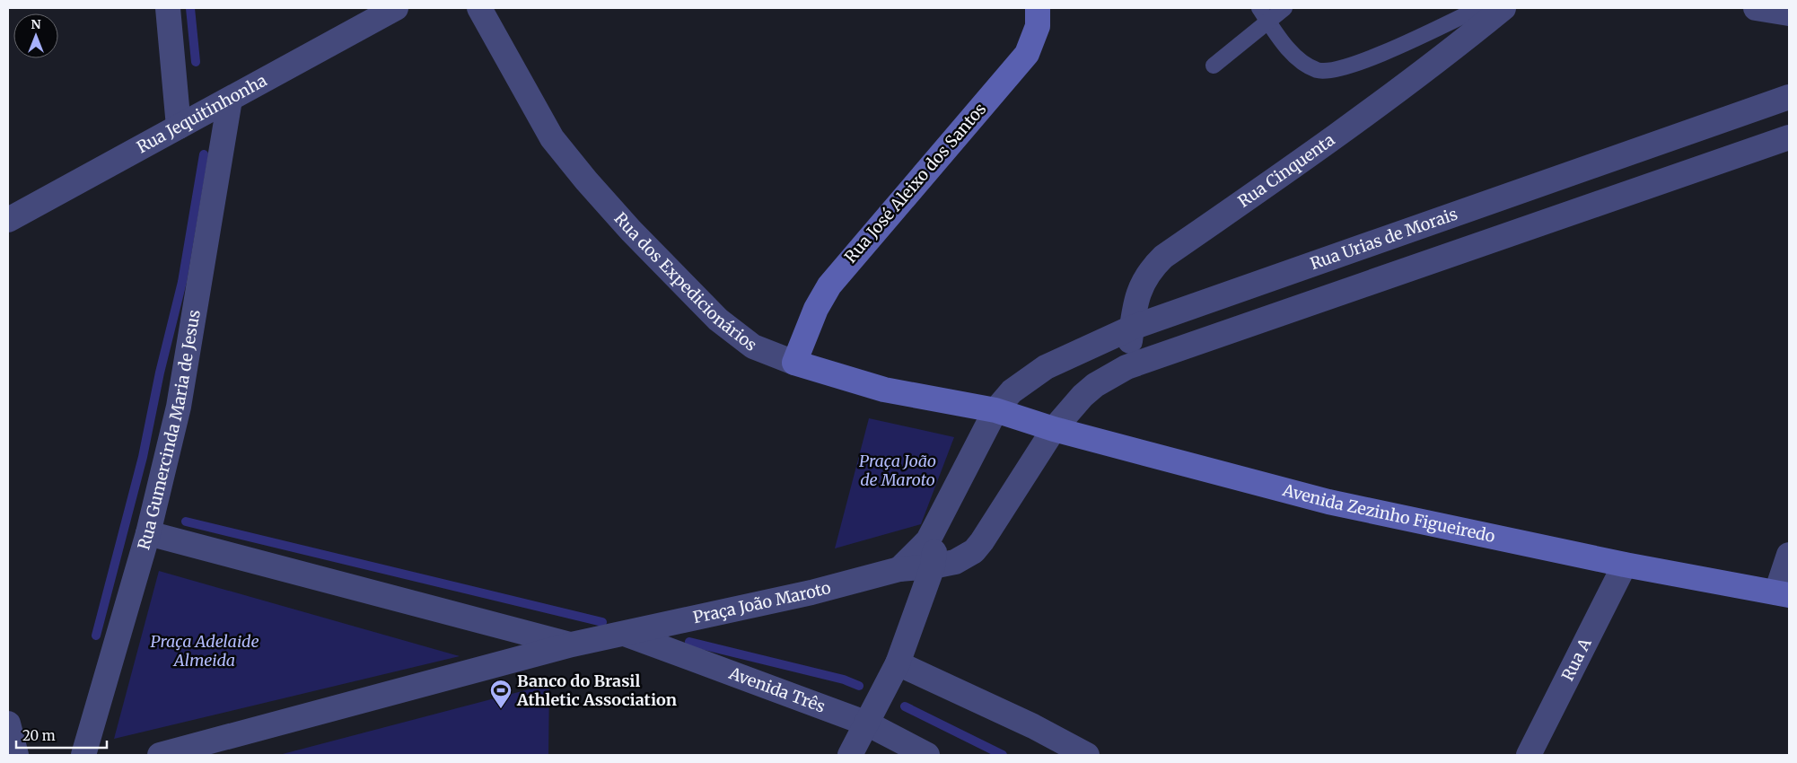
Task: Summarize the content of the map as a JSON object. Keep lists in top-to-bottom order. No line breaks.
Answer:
{"streets":{"main road":["Rua José Aleixo dos Santos","Rua dos Expedicionários","Avenida Zezinho Figueiredo"],"street":["Rua Jequitinhonha","Rua Cinquenta","Rua Urias de Morais","Rua Gumercinda Maria de Jesus","Praça João Maroto","Rua A","Avenida Três"]},"crossings":[["Rua Jequitinhonha","Rua Gumercinda Maria de Jesus"],["Rua Cinquenta","Rua Urias de Morais"],["Rua José Aleixo dos Santos","Rua dos Expedicionários"],["Rua Urias de Morais","Rua dos Expedicionários"],["Rua Urias de Morais","Avenida Zezinho Figueiredo"],["Rua Urias de Morais","Praça João Maroto"],["Rua dos Expedicionários","Avenida Zezinho Figueiredo"],["Rua dos Expedicionários","Praça João Maroto"],["Avenida Zezinho Figueiredo","Praça João Maroto"],["Avenida Zezinho Figueiredo","Rua A"],["Praça João Maroto","Avenida Três"]],"parks":["Praça João de Maroto","Praça Adelaide Almeida"],"places":{"sports":["Banco do Brasil Athletic Association"]},"scale_bar":"20 m","north":"top"}
